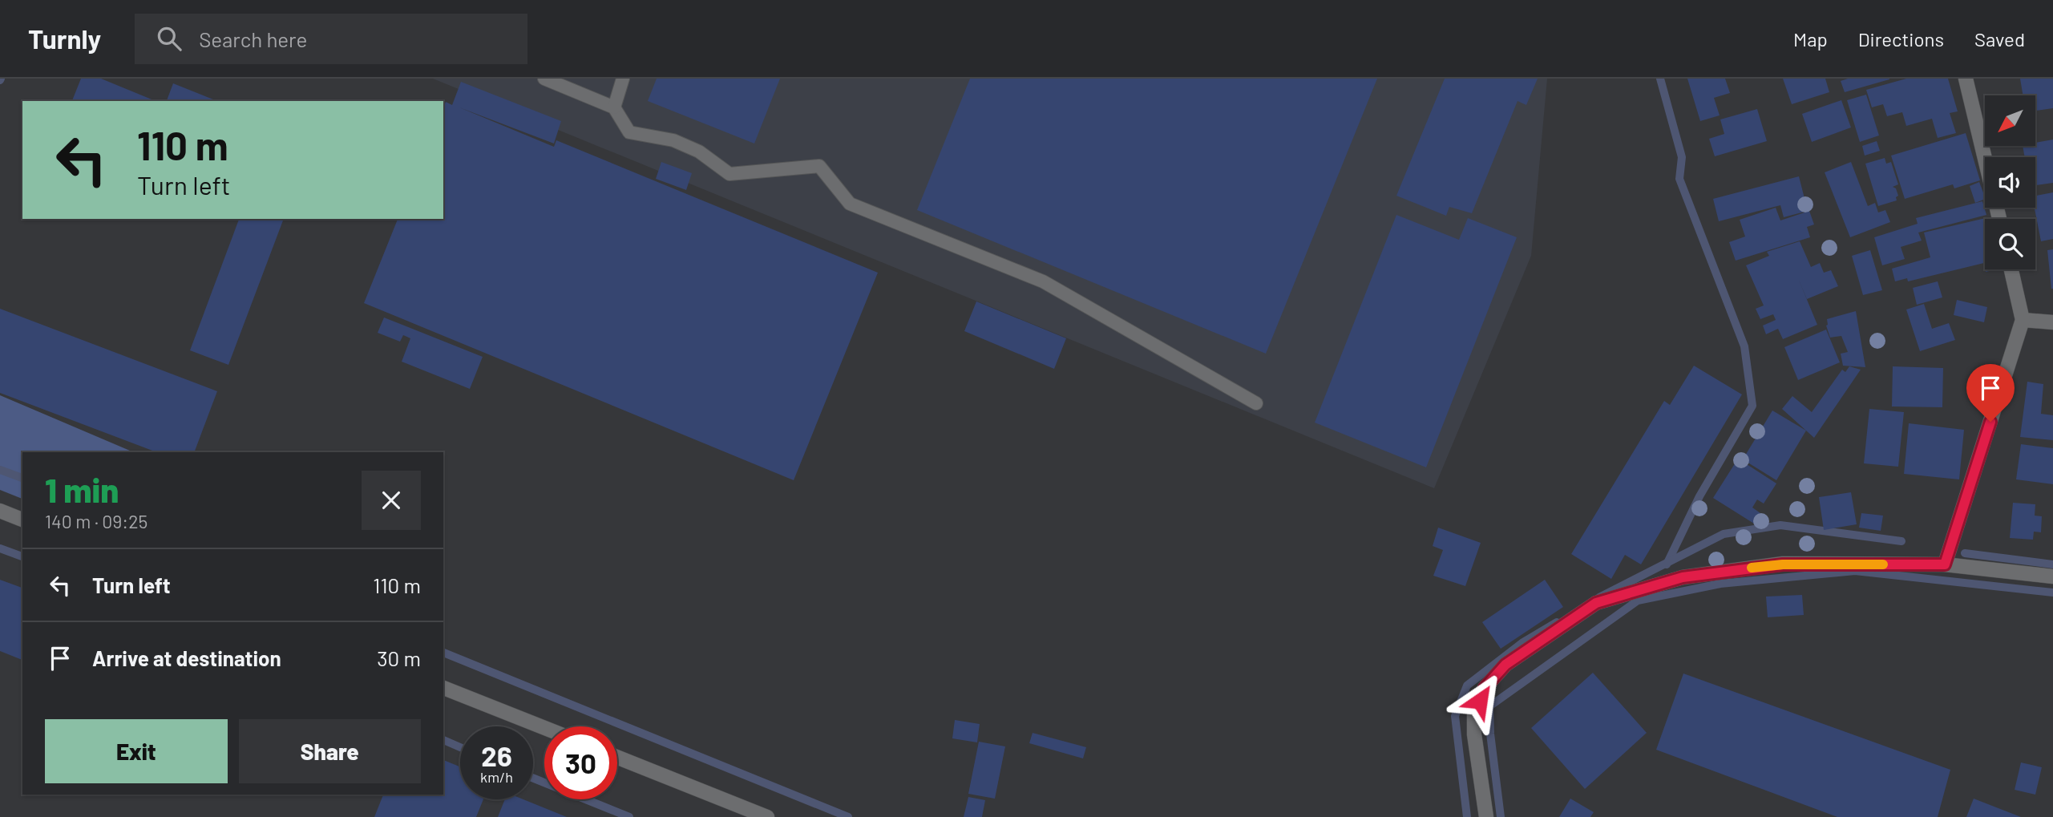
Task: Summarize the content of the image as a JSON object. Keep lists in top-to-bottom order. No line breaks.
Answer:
{"north":"bottom left","page":{"header":"Turnly","search":"Search here","nav":["Map","Directions","Saved"],"turn":["110 m","Turn left"],"heading":["1 min","140 m · 09:25"],"list":[{"name":"Turn left","value":"110 m"},{"name":"Arrive at destination","value":"30 m"}],"buttons":["Exit","Share"],"speed":"26 km/h","limit":"30"}}
